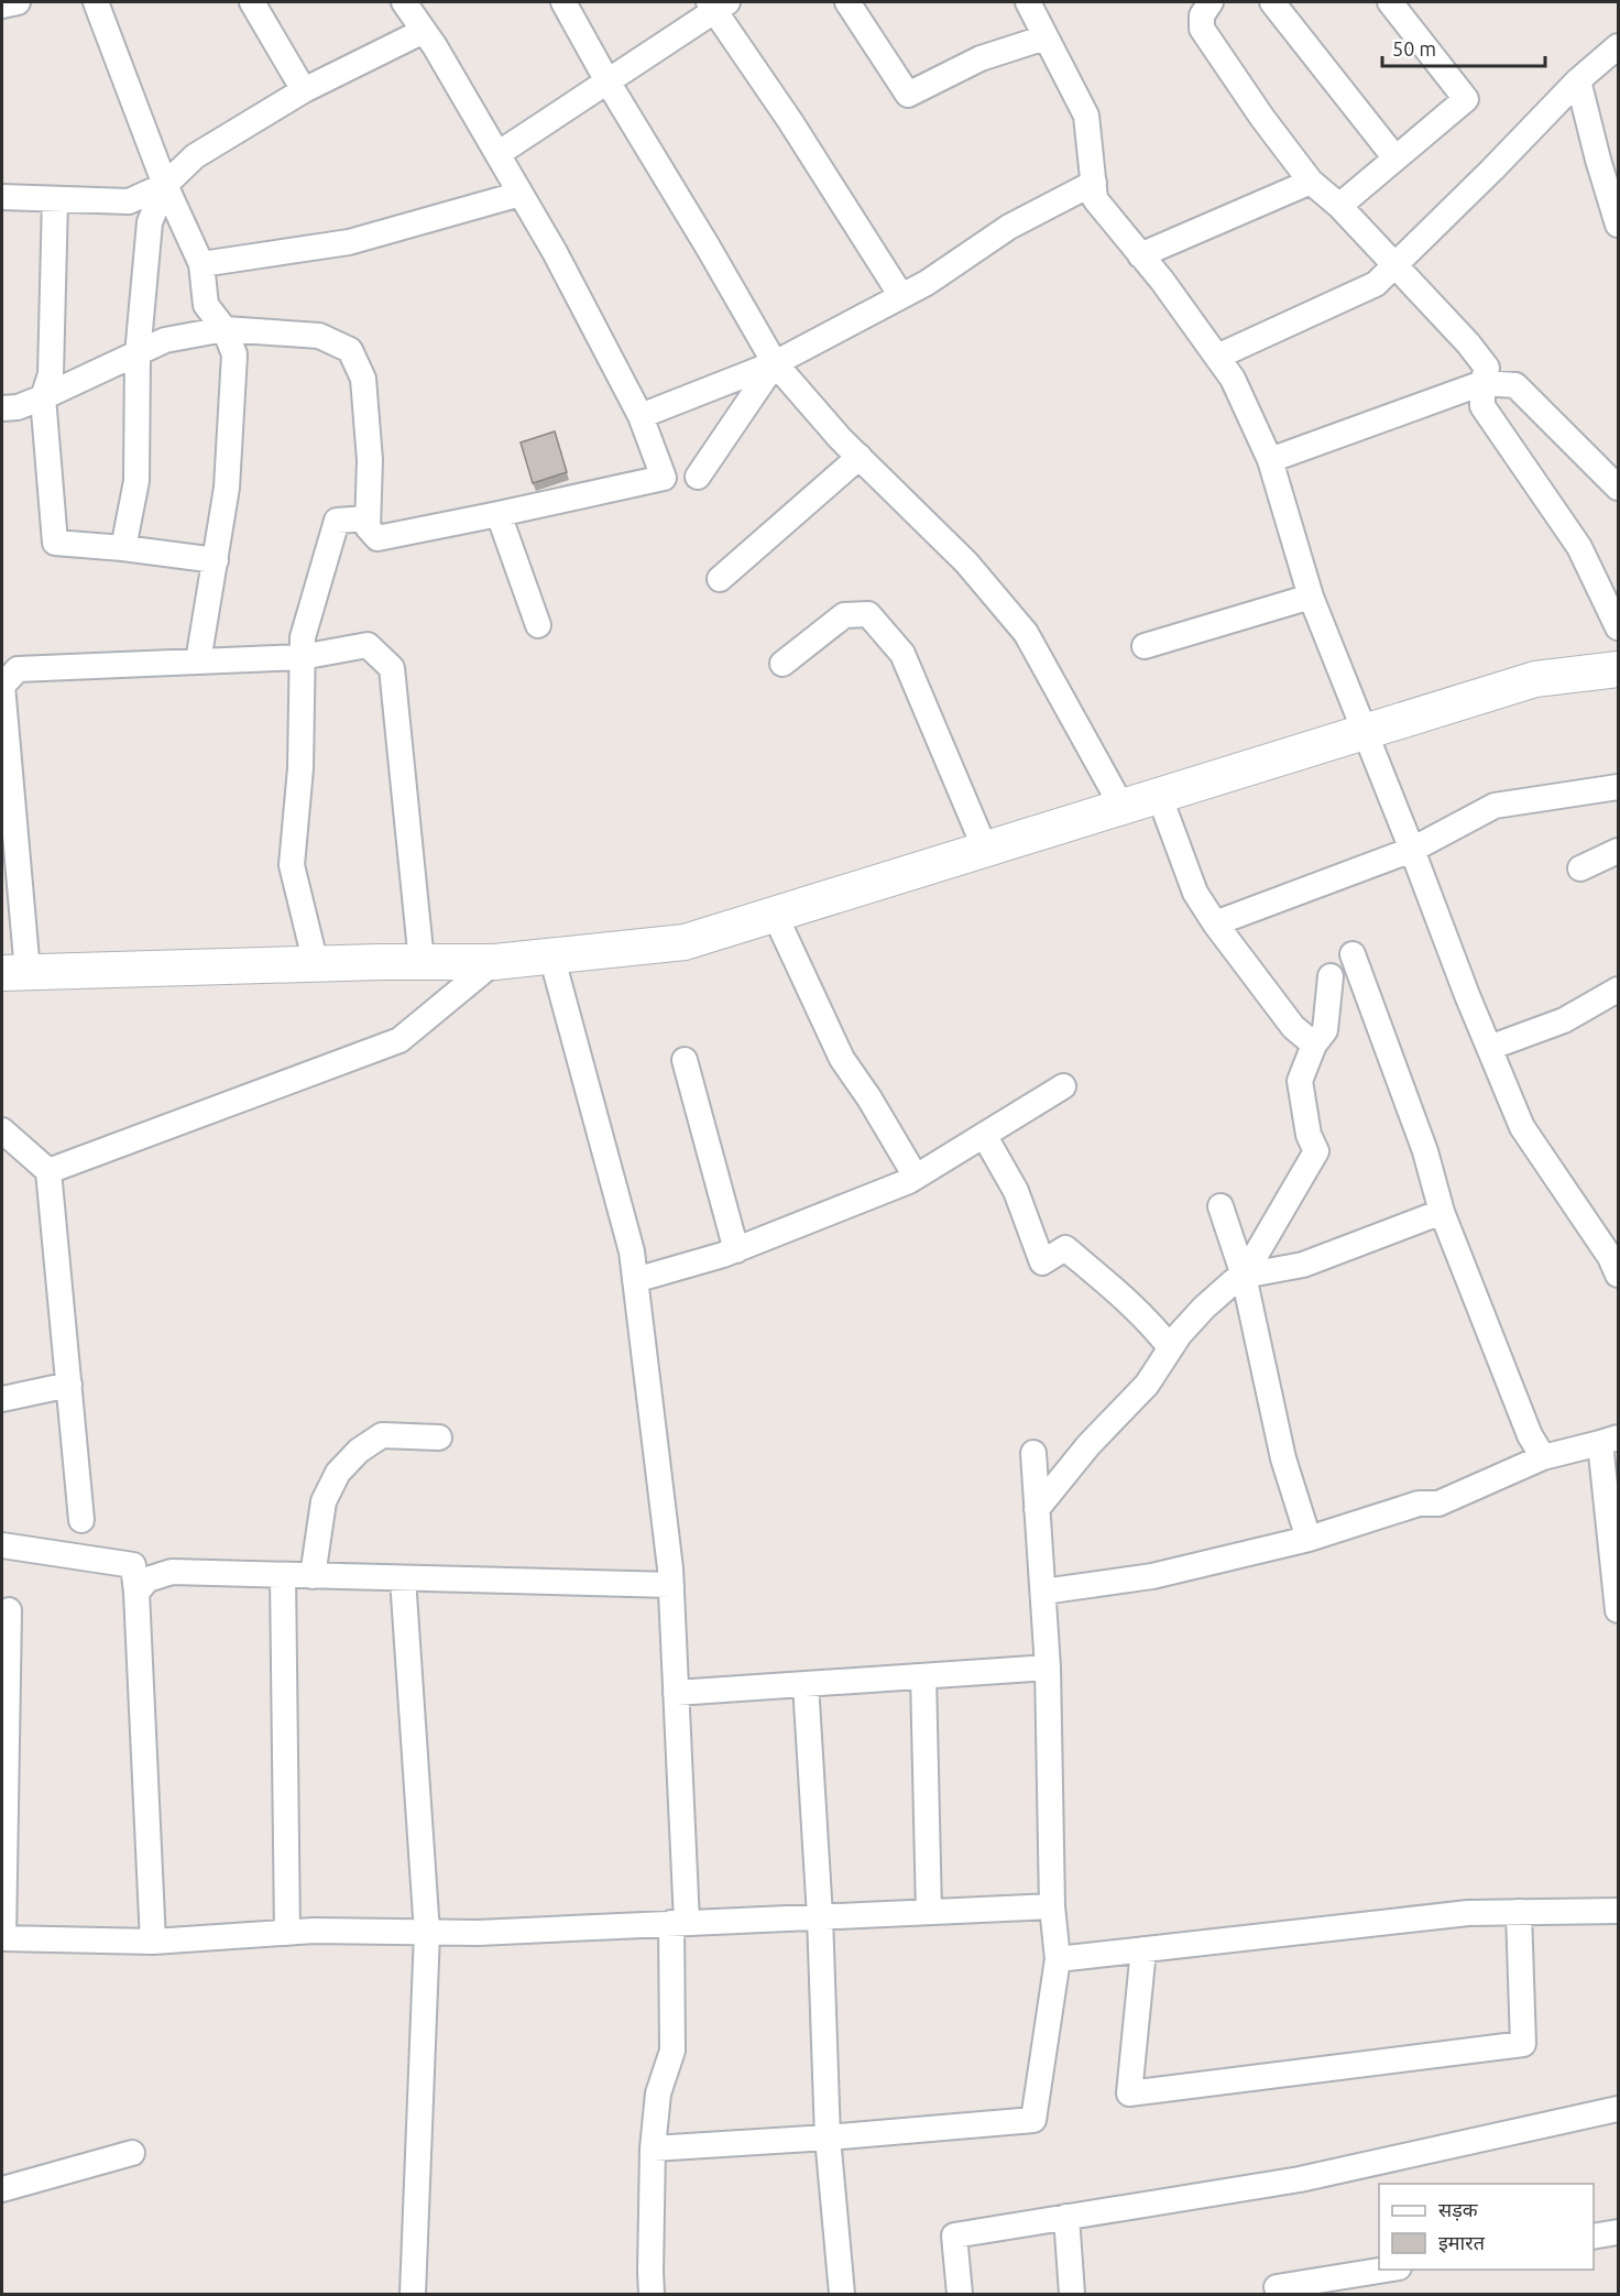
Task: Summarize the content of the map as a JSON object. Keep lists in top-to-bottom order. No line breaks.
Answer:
{"legend":["सड़क","इमारत"],"scale_bar":"50 m"}
